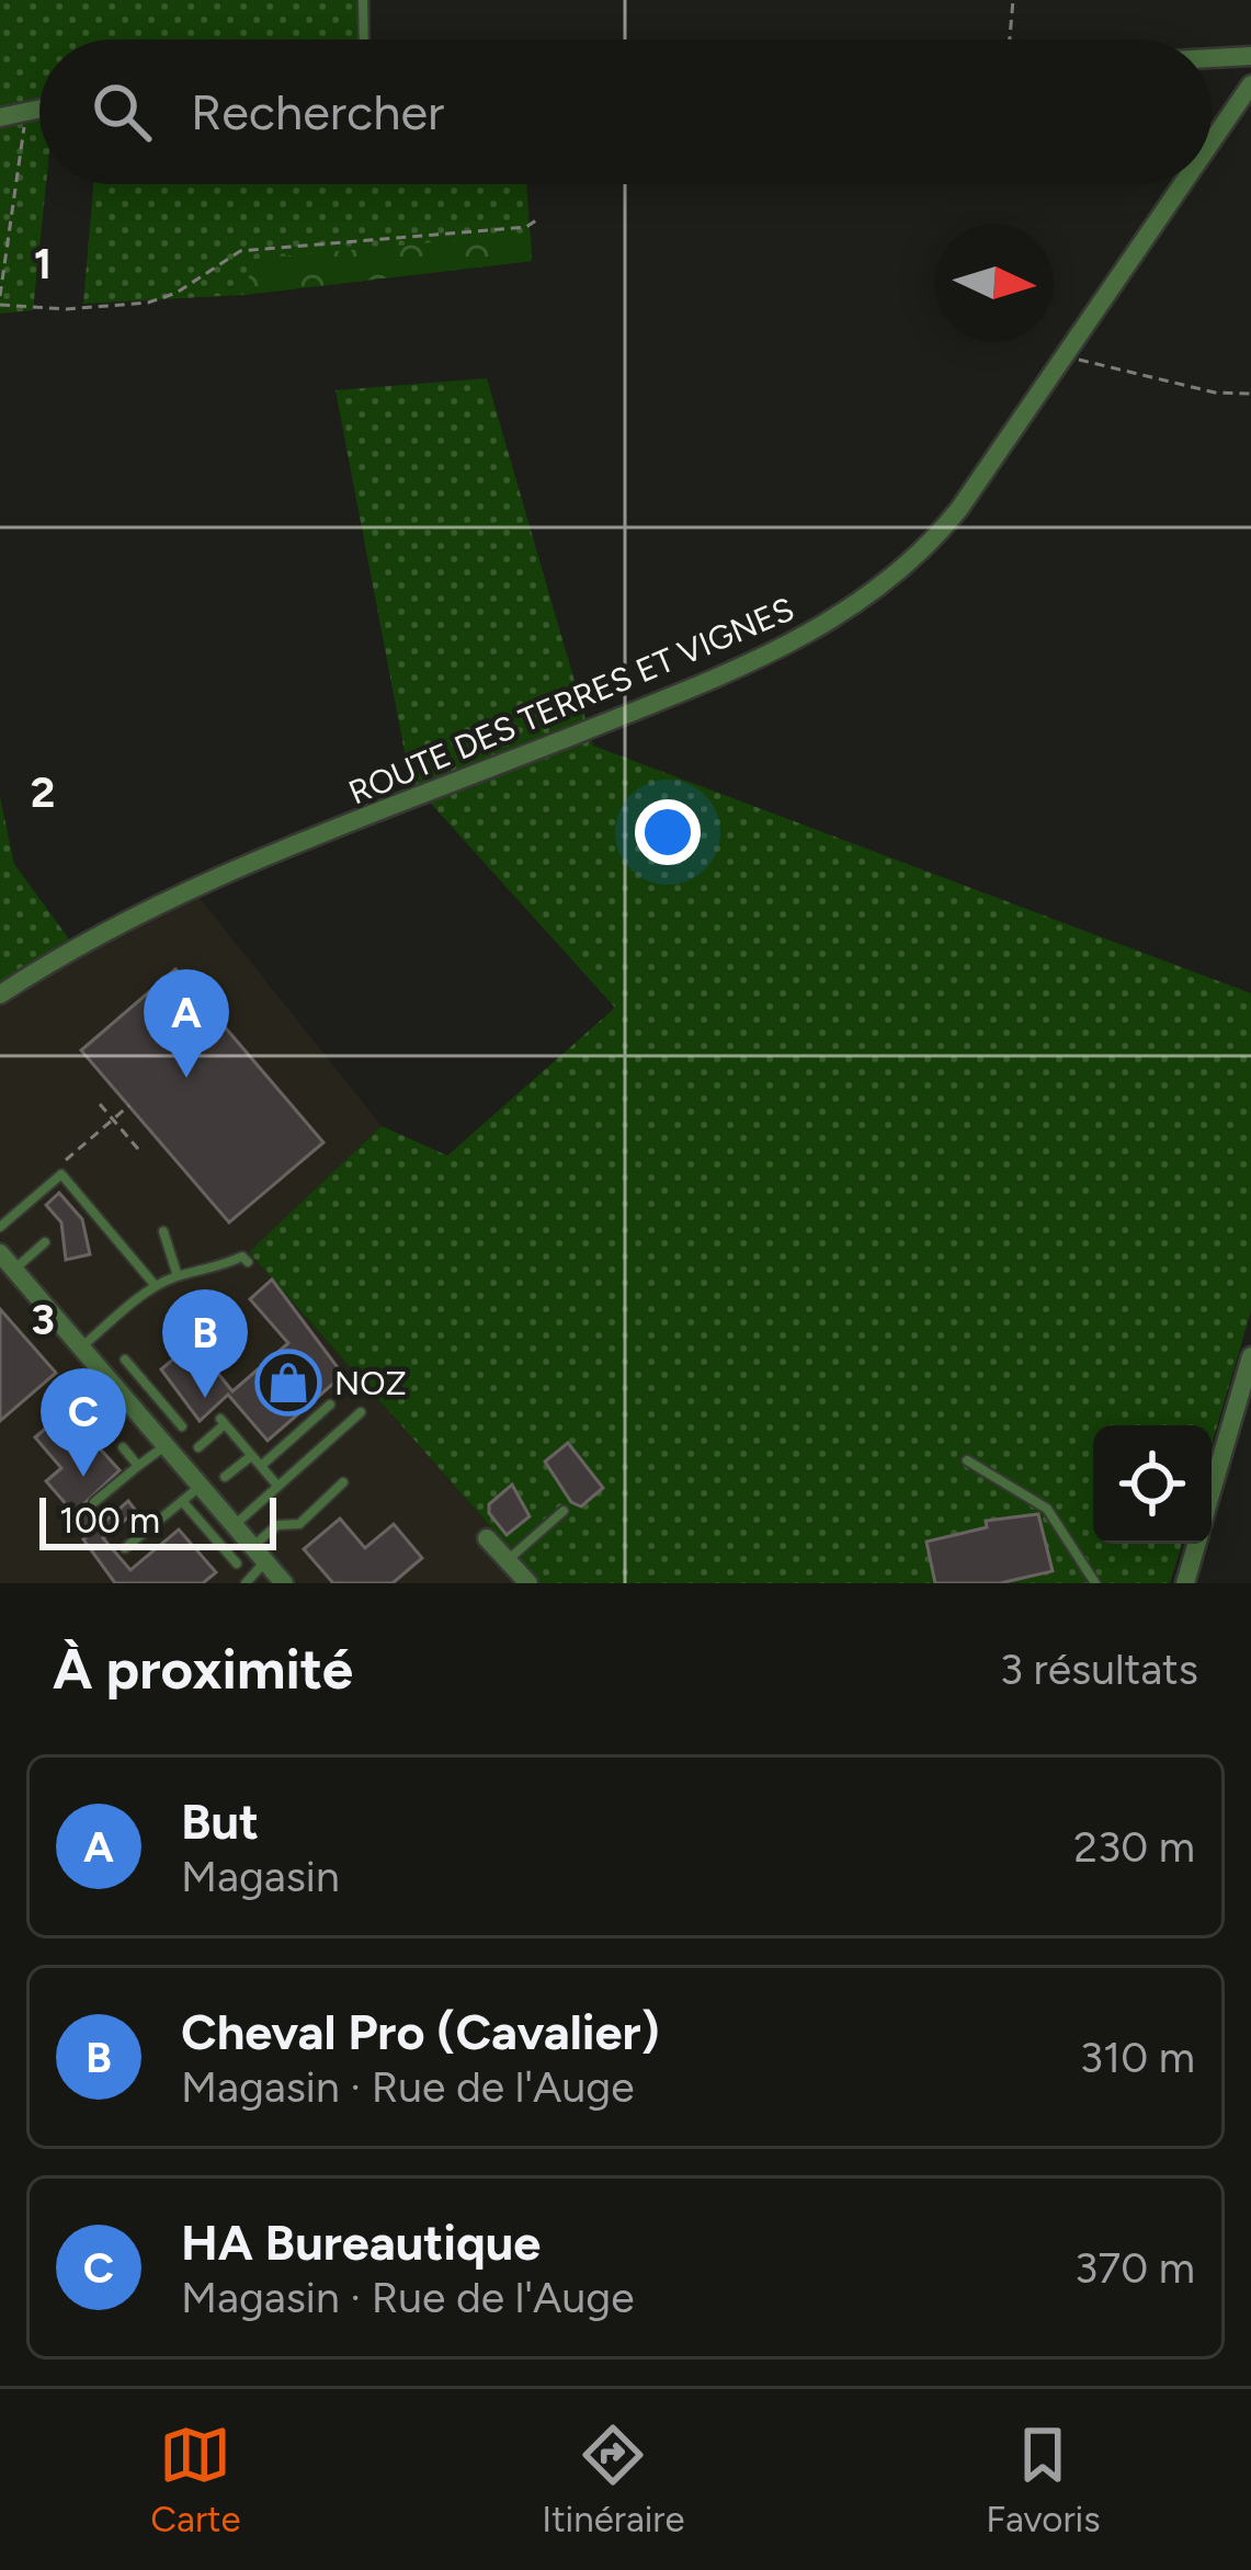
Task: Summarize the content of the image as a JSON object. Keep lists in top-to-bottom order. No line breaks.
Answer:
{"streets":{"street":["ROUTE DES TERRES ET VIGNES"]},"places":{"shop":["NOZ"]},"scale_bar":"100 m","north":"right","page":{"search":"Rechercher","pins":["A","B","C"],"scale":"100 m","heading":["À proximité","3 résultats"],"list":[{"mark":"A","name":"But","note":"Magasin","value":"230 m"},{"mark":"B","name":"Cheval Pro (Cavalier)","note":"Magasin · Rue de l'Auge","value":"310 m"},{"mark":"C","name":"HA Bureautique","note":"Magasin · Rue de l'Auge","value":"370 m"}],"nav":["Carte","Itinéraire","Favoris"]},"grid":{"rows":["1","2","3"]}}
